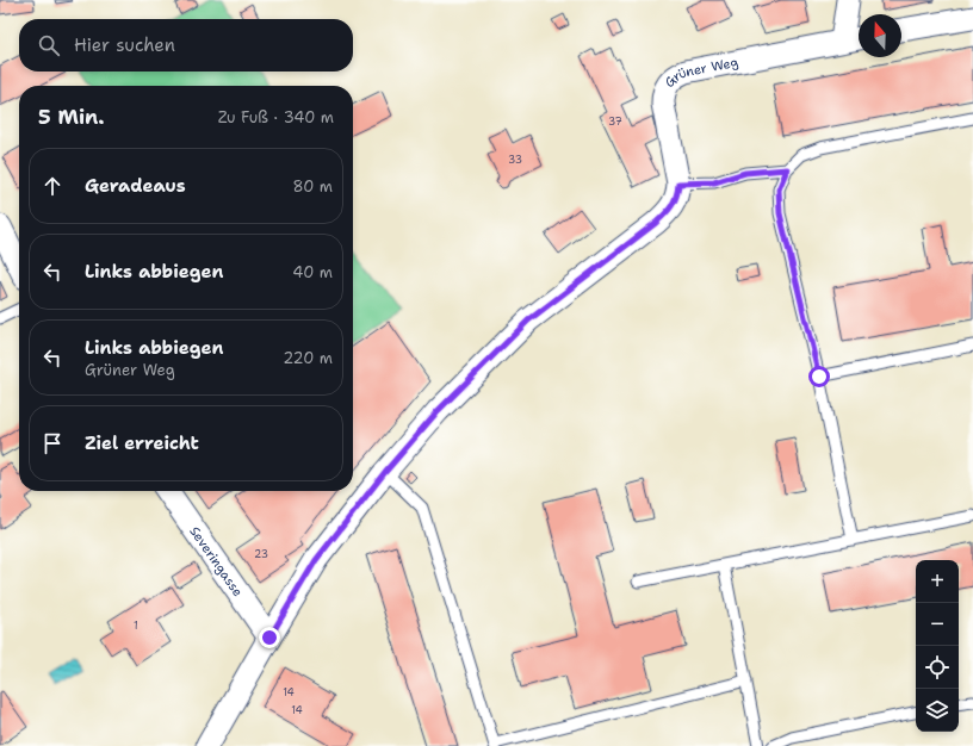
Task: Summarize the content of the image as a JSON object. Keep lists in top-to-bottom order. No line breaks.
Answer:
{"streets":{"street":["Grüner Weg","Severingasse"]},"crossings":[["Grüner Weg","Severingasse"]],"house_numbers":["37","33","23","1","14","14"],"north":"top","page":{"search":"Hier suchen","heading":["5 Min.","Zu Fuß · 340 m"],"list":[["Geradeaus","80 m"],["Links abbiegen","40 m"],["Links abbiegen","Grüner Weg","220 m"],"Ziel erreicht"],"map_buttons":["+","−"]}}
